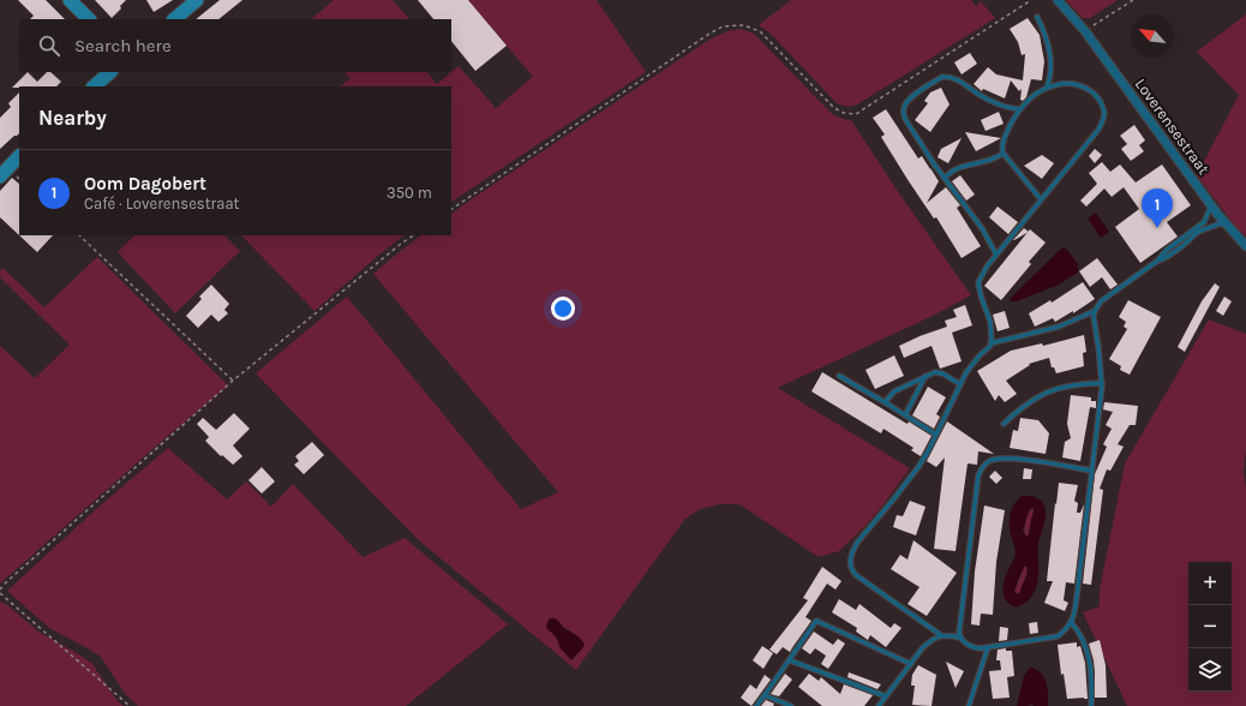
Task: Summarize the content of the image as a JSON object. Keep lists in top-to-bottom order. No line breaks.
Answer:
{"streets":{"street":["Loverensestraat"]},"north":"top left","page":{"search":"Search here","heading":"Nearby","list":[{"mark":"1","name":"Oom Dagobert","note":"Café · Loverensestraat","value":"350 m"}],"pins":"1","map_buttons":["+","−"]}}
